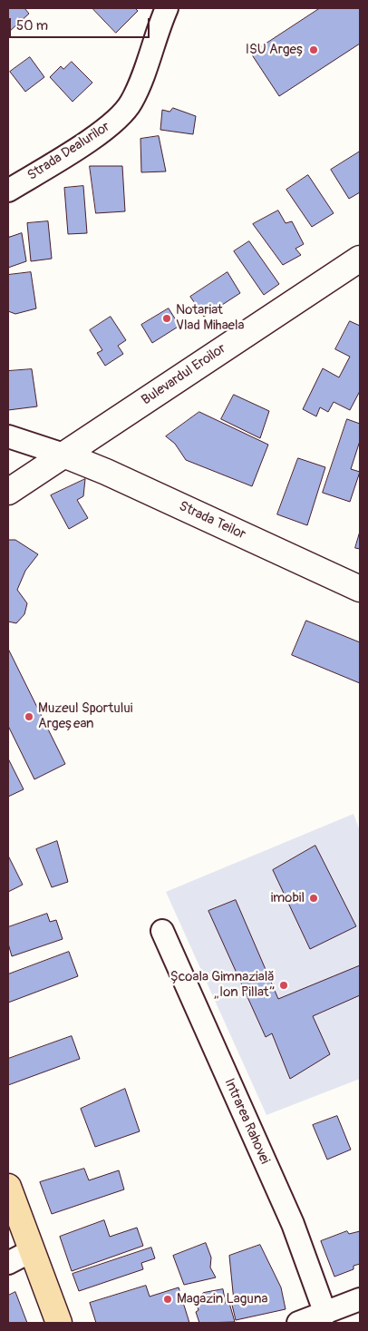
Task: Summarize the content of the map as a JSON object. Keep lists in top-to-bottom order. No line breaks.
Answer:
{"streets":{"street":["Strada Dealurilor","Bulevardul Eroilor","Strada Teilor","Intrarea Rahovei"]},"crossings":[["Bulevardul Eroilor","Strada Teilor"]],"places":["ISU Argeș","Notariat Vlad Mihaela","Muzeul Sportului Argeșean","imobil","Școala Gimnazială „Ion Pillat”","Magazin Laguna"],"scale_bar":"50 m"}
